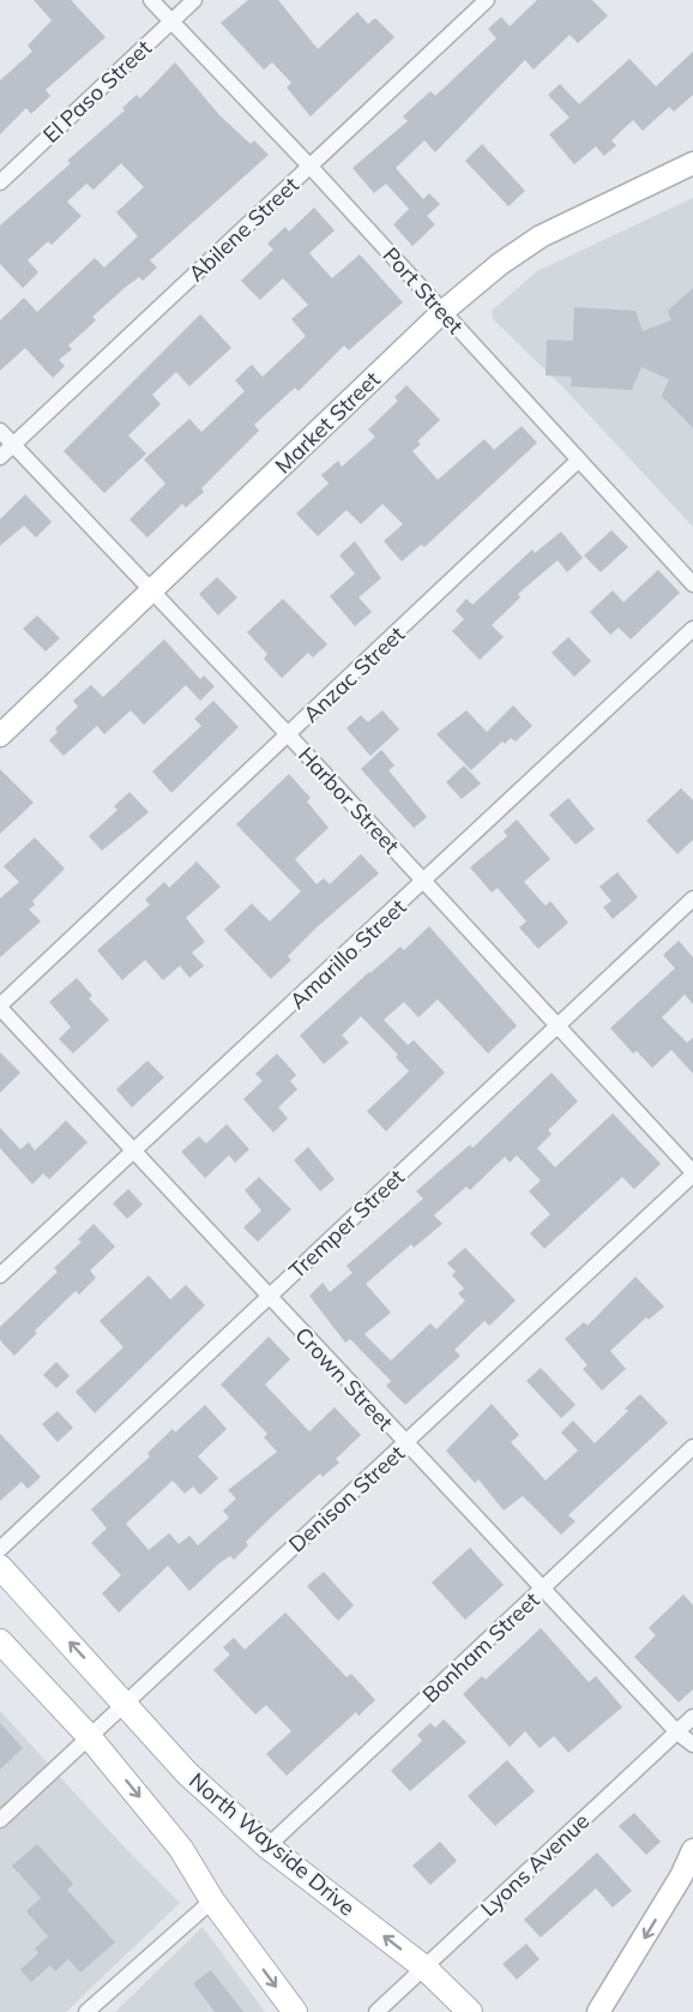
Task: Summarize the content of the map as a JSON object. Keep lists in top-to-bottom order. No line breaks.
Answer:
{"streets":{"main road":["North Wayside Drive"],"street":["El Paso Street","Abilene Street","Port Street","Market Street","Anzac Street","Harbor Street","Amarillo Street","Tremper Street","Crown Street","Denison Street","Bonham Street","Lyons Avenue"]},"crossings":[["El Paso Street","Port Street"],["Abilene Street","Port Street"],["Abilene Street","Harbor Street"],["Port Street","Market Street"],["Port Street","Anzac Street"],["Market Street","Harbor Street"],["Anzac Street","Harbor Street"],["Anzac Street","Crown Street"],["Harbor Street","Amarillo Street"],["Harbor Street","Tremper Street"],["Harbor Street","Denison Street"],["Amarillo Street","Crown Street"],["Tremper Street","Crown Street"],["Crown Street","Denison Street"],["Crown Street","Bonham Street"],["Crown Street","Lyons Avenue"],["Denison Street","North Wayside Drive"],["Bonham Street","North Wayside Drive"],["North Wayside Drive","Lyons Avenue"]]}
